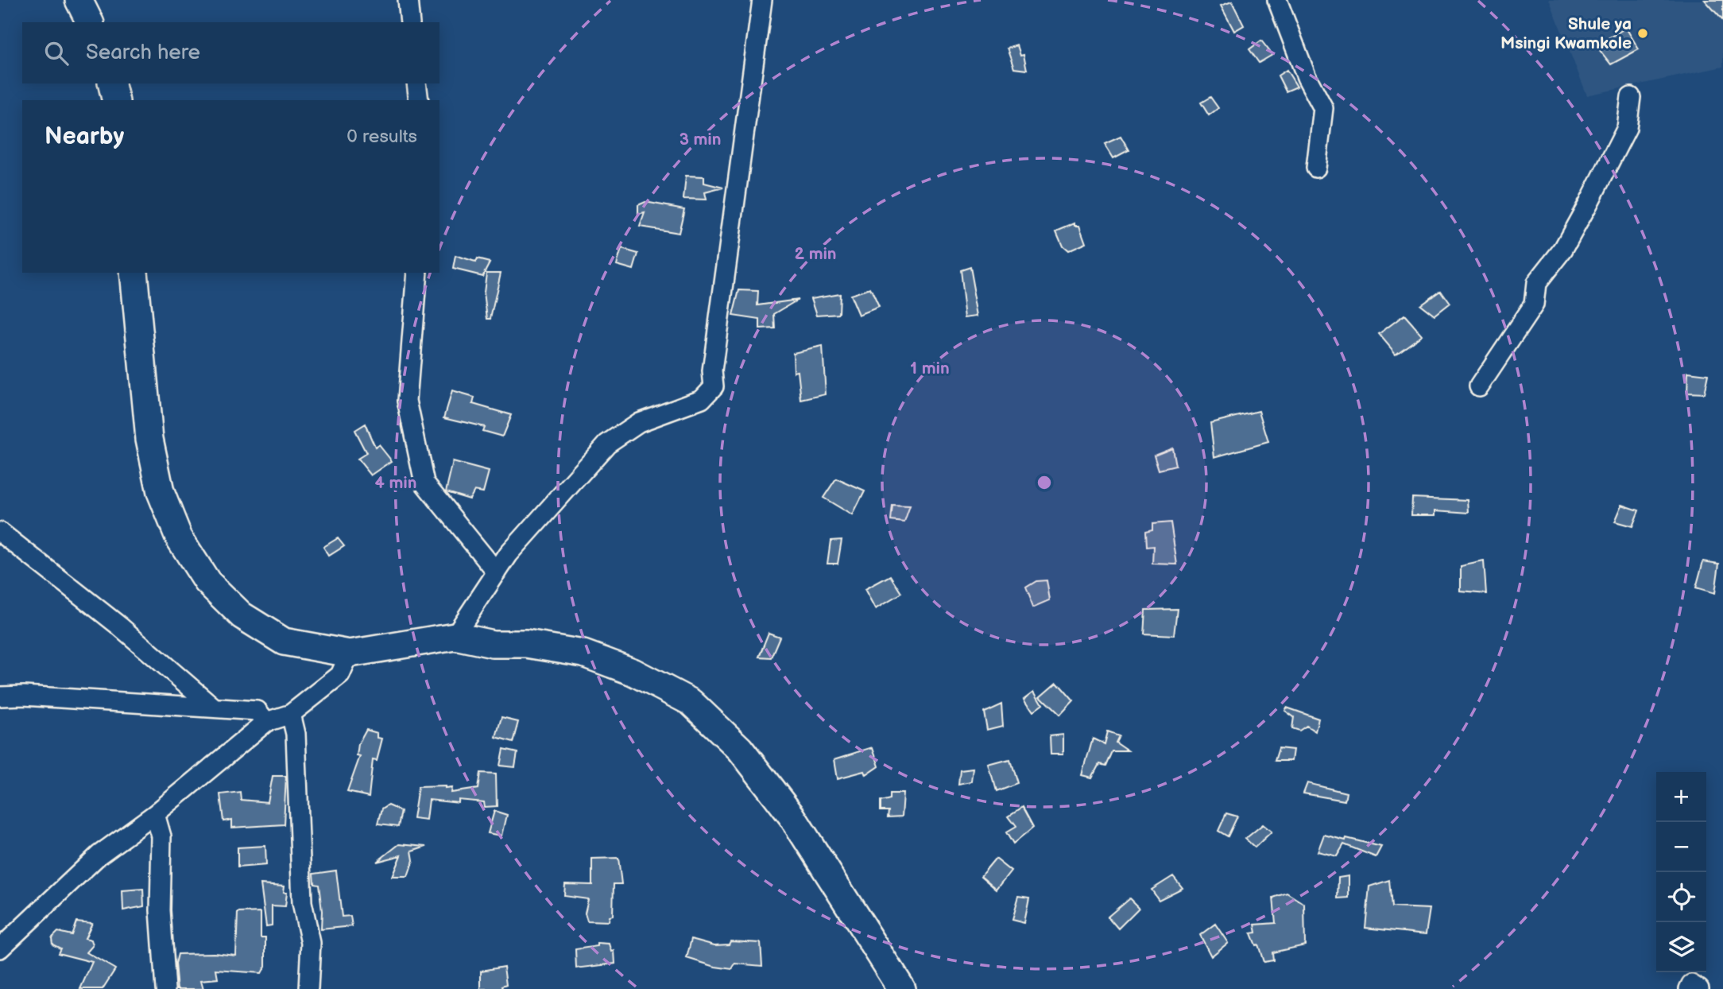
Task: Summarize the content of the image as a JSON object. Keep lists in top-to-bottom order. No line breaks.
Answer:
{"places":["Shule ya Msingi Kwamkole"],"page":{"search":"Search here","heading":["Nearby","0 results"],"map_buttons":["+","−"]},"rings":["3 min","2 min","1 min","4 min"]}
